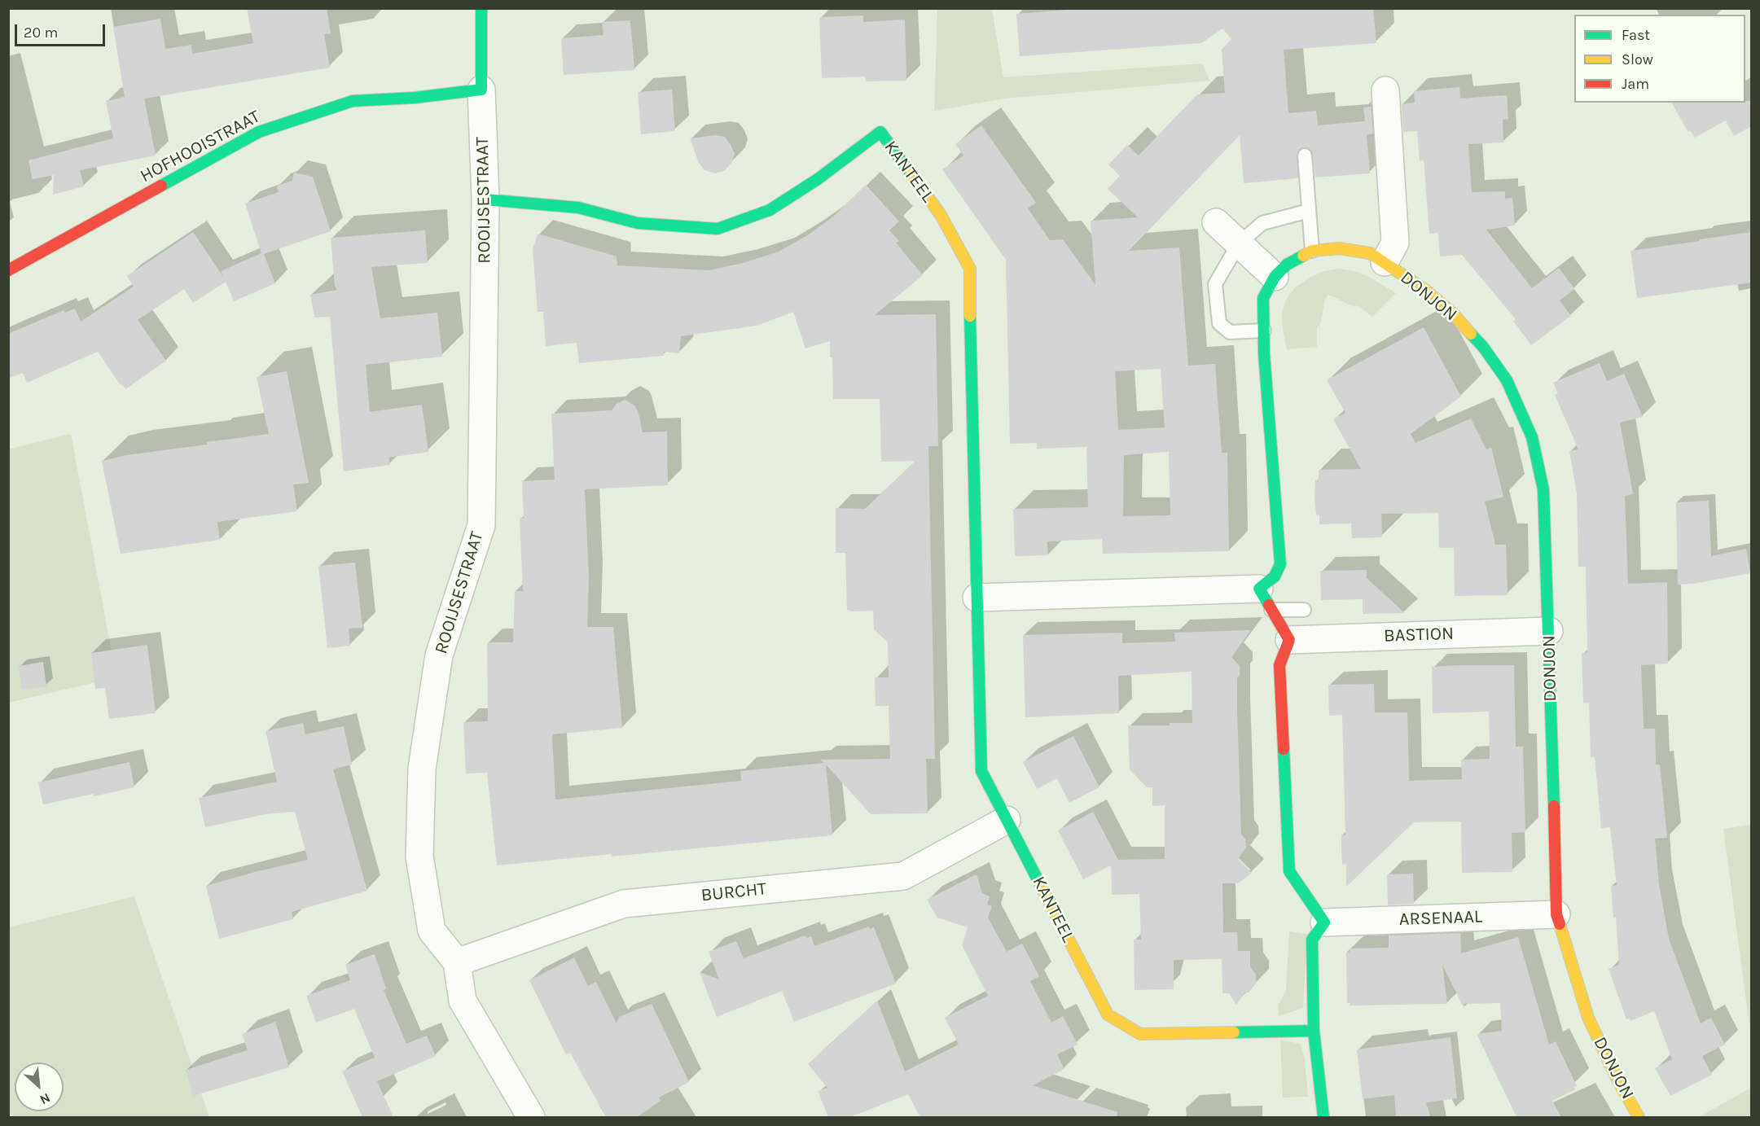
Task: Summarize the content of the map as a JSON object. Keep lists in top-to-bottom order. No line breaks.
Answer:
{"streets":{"street":["HOFHOOISTRAAT","KANTEEL","ROOIJSESTRAAT","DONJON","BASTION","BURCHT","ARSENAAL"]},"crossings":[["HOFHOOISTRAAT","ROOIJSESTRAAT"],["KANTEEL","ROOIJSESTRAAT"],["KANTEEL","BURCHT"],["ROOIJSESTRAAT","BURCHT"],["DONJON","BASTION"],["DONJON","ARSENAAL"]],"legend":["Fast","Slow","Jam"],"scale_bar":"20 m","north":"bottom right"}
